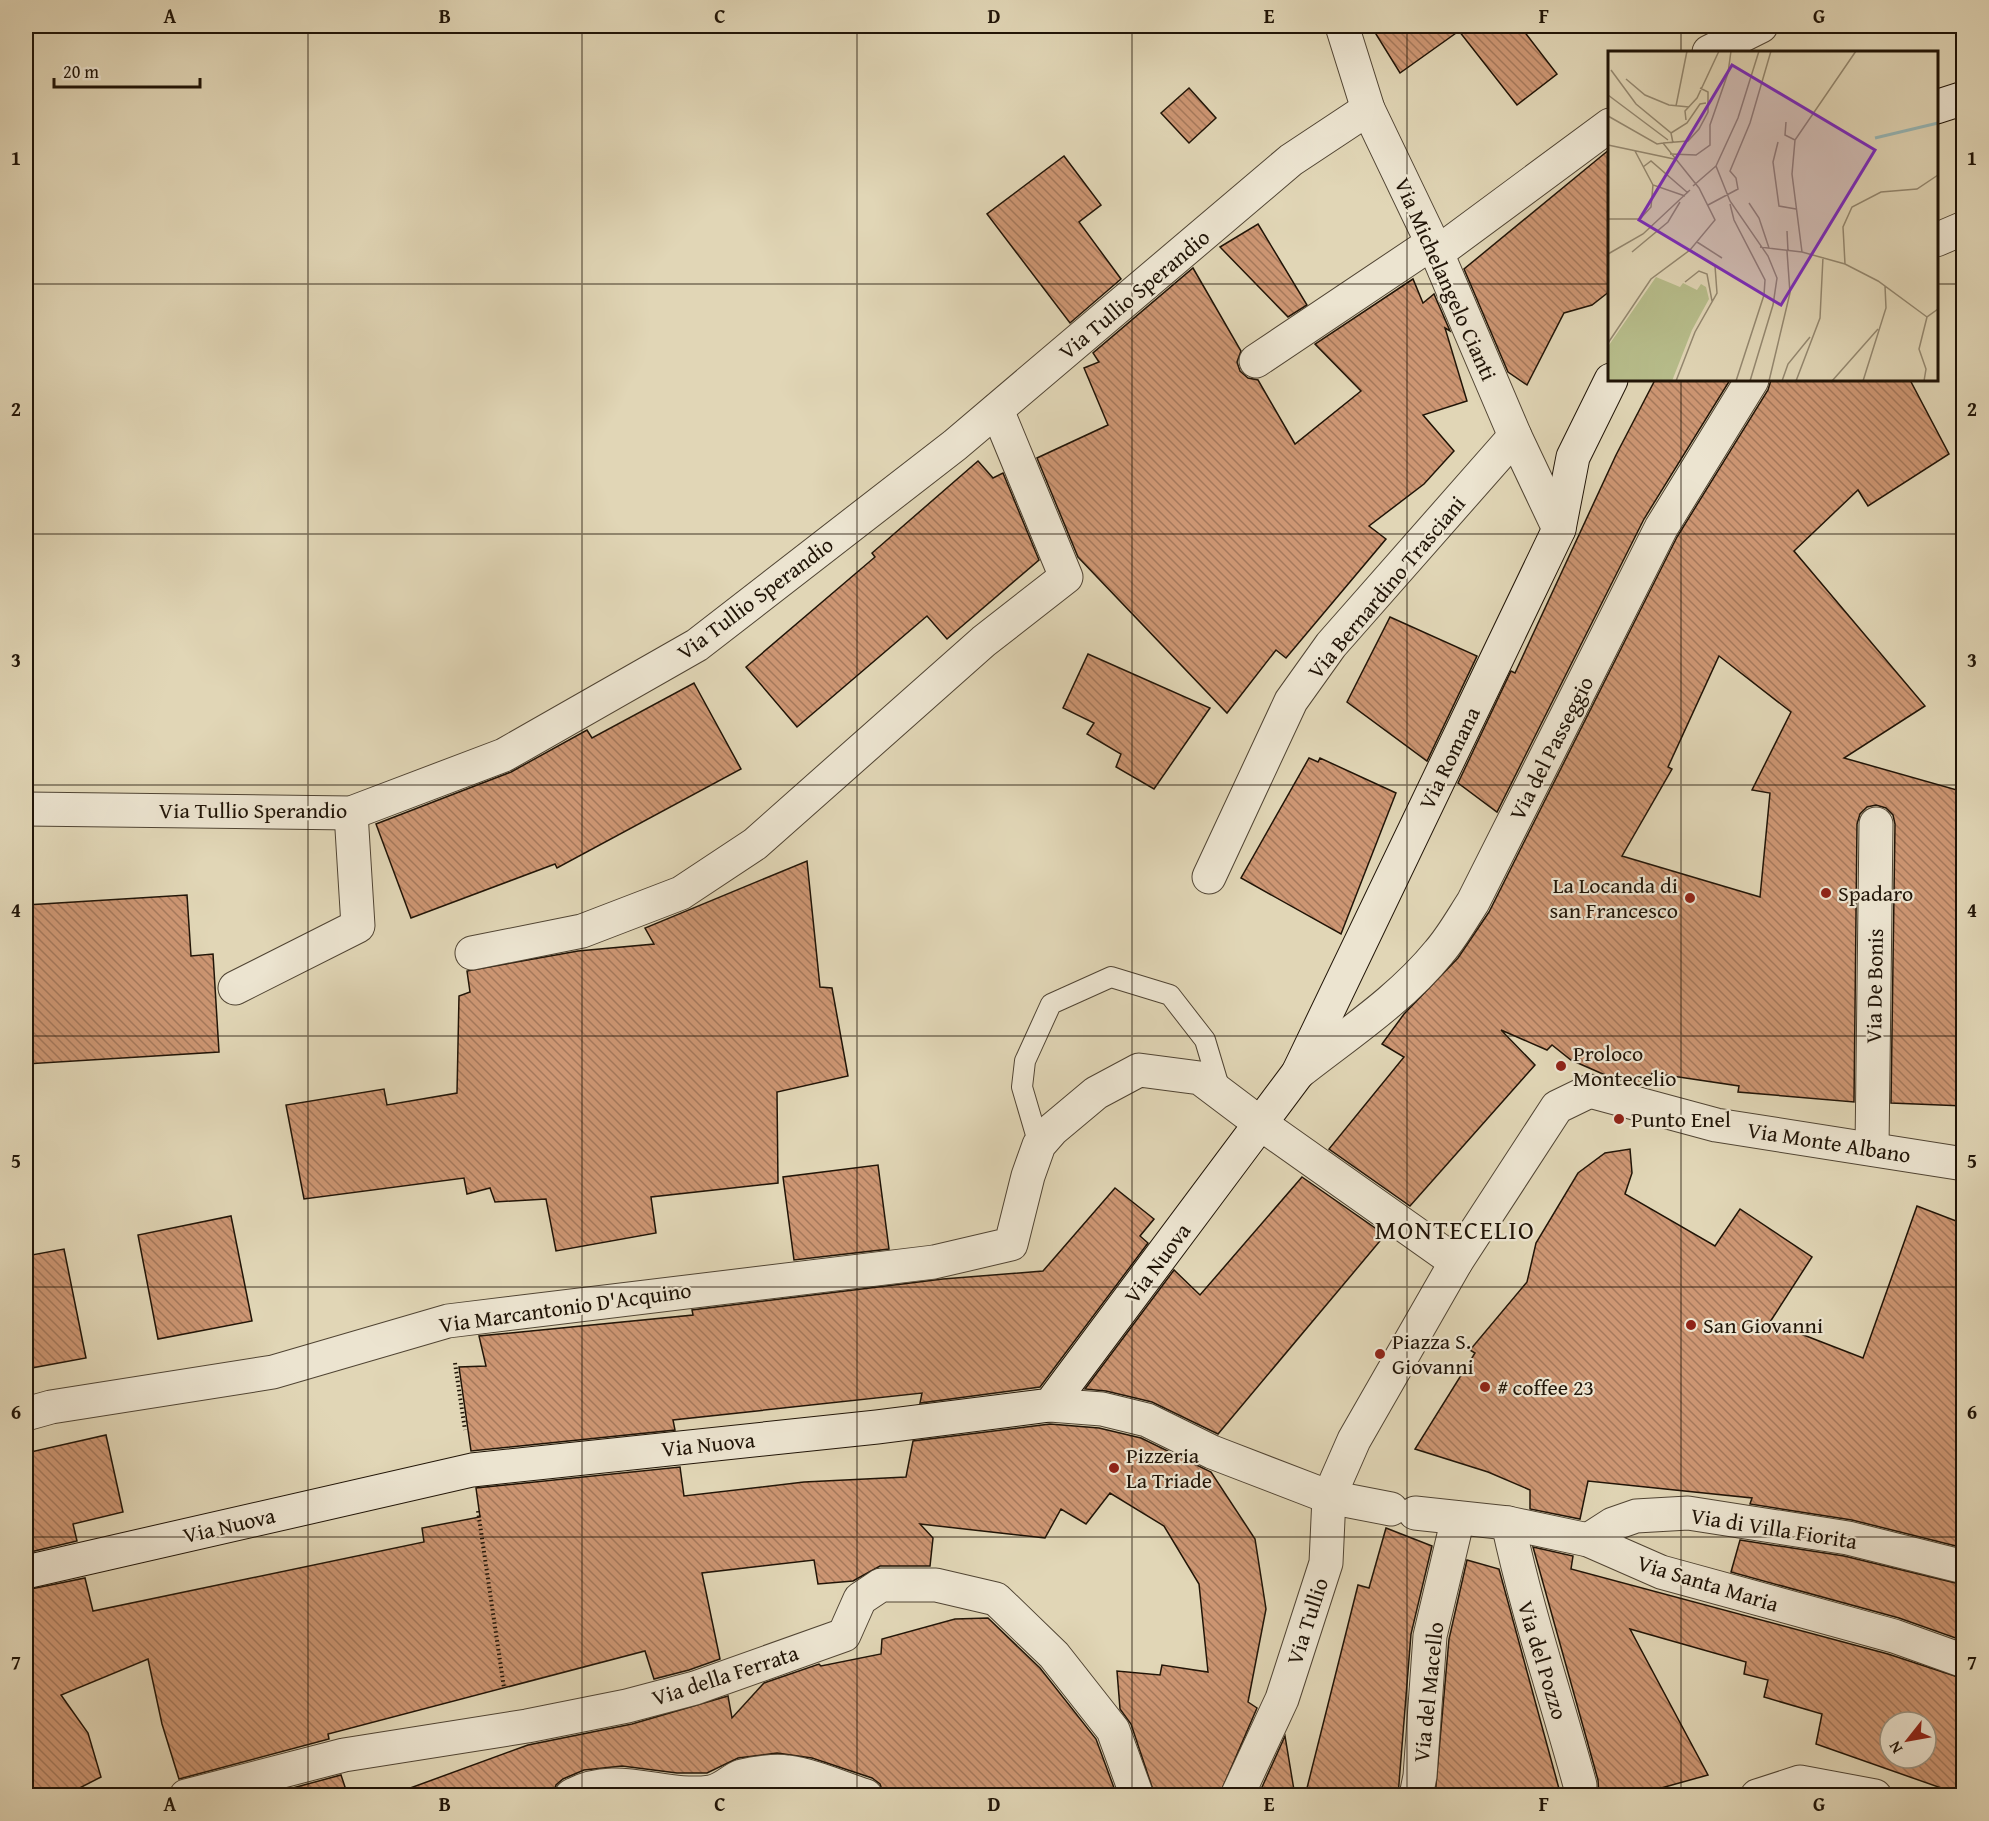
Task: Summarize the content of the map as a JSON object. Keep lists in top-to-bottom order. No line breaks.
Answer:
{"streets":{"street":["Via Michelangelo Cianti","Via Tullio Sperandio","Via Bernardino Trasciani","Via del Passeggio","Via Romana","Via De Bonis","Via Monte Albano","Via Nuova","Via Marcantonio D'Acquino","Via di Villa Fiorita","Via Santa Maria","Via Tullio","Via del Pozzo","Via della Ferrata","Via del Macello"]},"crossings":[["Via Michelangelo Cianti","Via Tullio Sperandio"],["Via Michelangelo Cianti","Via Bernardino Trasciani"],["Via Michelangelo Cianti","Via Romana"],["Via del Passeggio","Via Romana"],["Via Romana","Via Nuova"],["Via De Bonis","Via Monte Albano"],["Via Monte Albano","Via Tullio"],["Via Nuova","Via Santa Maria"],["Via di Villa Fiorita","Via Santa Maria"],["Via Santa Maria","Via Tullio"],["Via Santa Maria","Via del Pozzo"],["Via Santa Maria","Via del Macello"]],"districts":["MONTECELIO"],"places":["Spadaro","La Locanda di san Francesco","Proloco Montecelio","Punto Enel","San Giovanni","Piazza S. Giovanni","# coffee 23","Pizzeria La Triade"],"scale_bar":"20 m","north":"bottom left","grid":{"columns":["A","B","C","D","E","F","G"],"rows":["1","2","3","4","5","6","7"]}}
